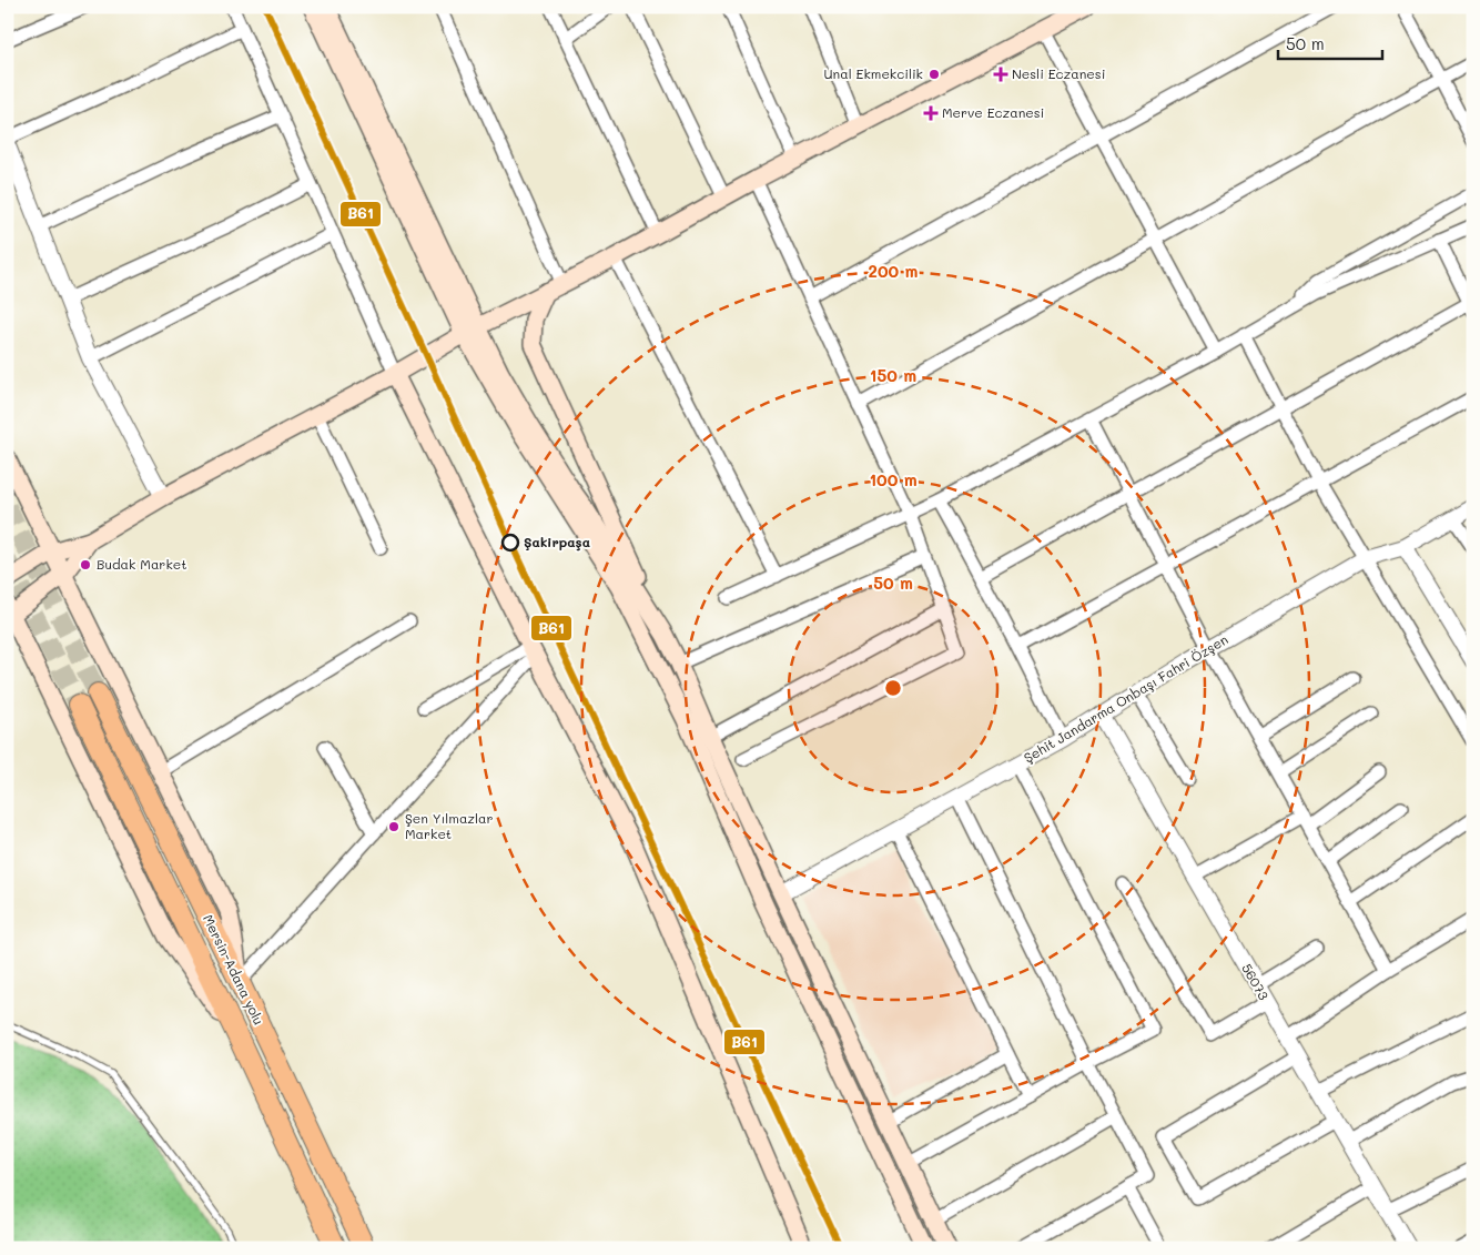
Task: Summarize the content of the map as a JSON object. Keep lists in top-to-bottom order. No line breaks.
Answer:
{"streets":{"highway":["Mersin-Adana yolu"],"street":["Şehit Jandarma Onbaşı Fahri Özşen","56073"]},"crossings":[["Şehit Jandarma Onbaşı Fahri Özşen","56073"]],"places":{"other":["Unal Ekmekcilik","Şakirpaşa","Budak Market","Şen Yılmazlar Market"],"health":["Nesli Eczanesi","Merve Eczanesi"]},"lines":["transit line B61"],"scale_bar":"50 m","rings":["200 m","150 m","100 m","50 m"]}
